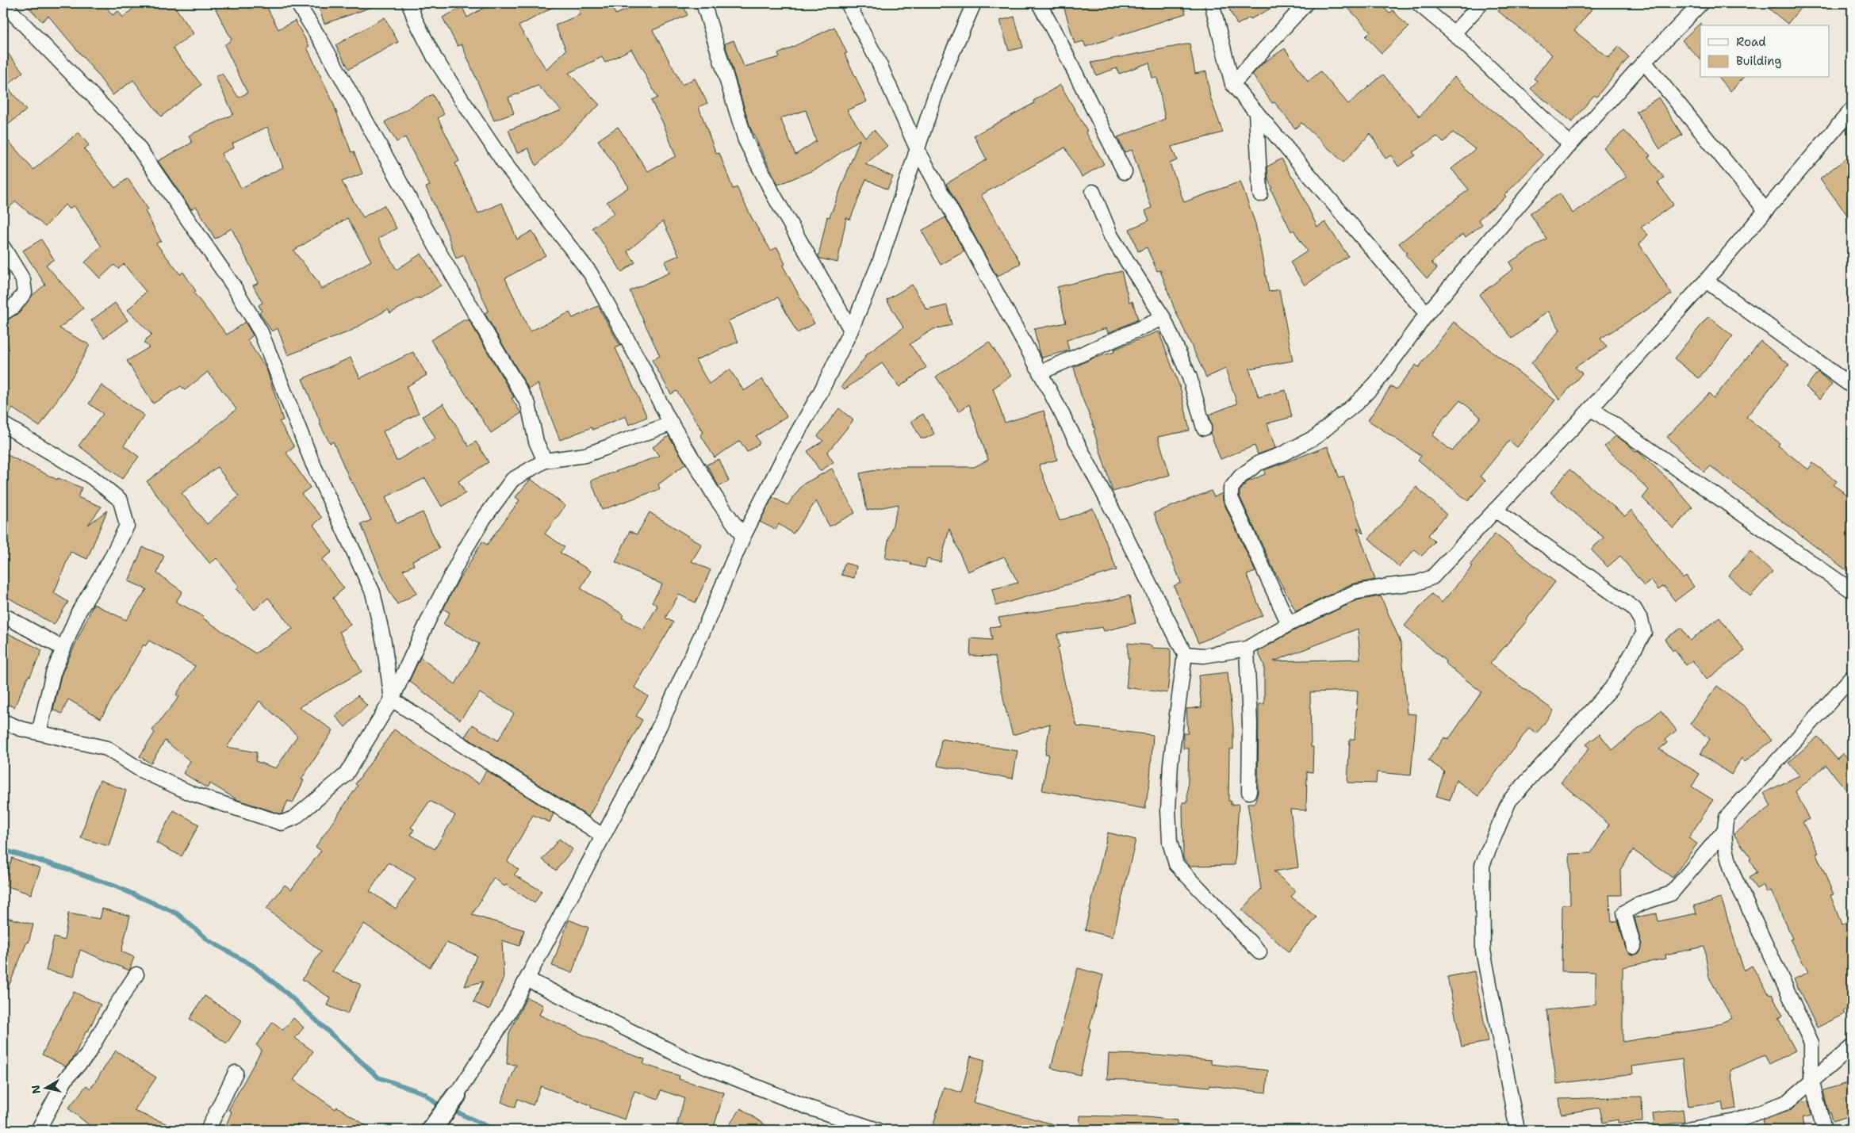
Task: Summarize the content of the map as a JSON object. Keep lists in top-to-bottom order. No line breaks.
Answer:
{"legend":["Road","Building"],"north":"left"}
